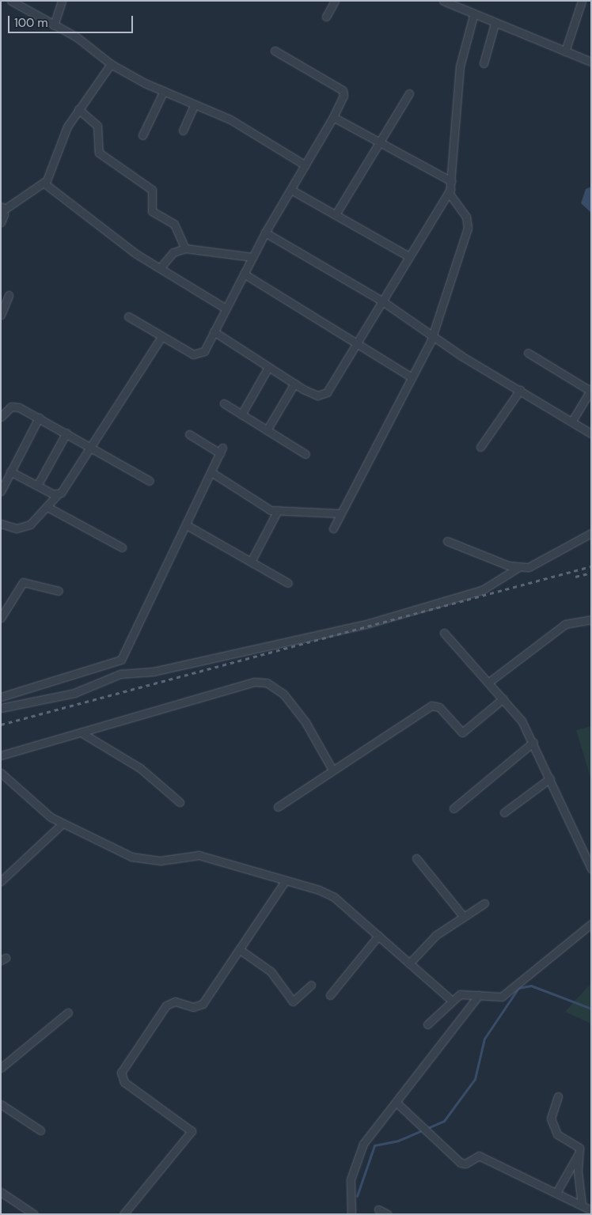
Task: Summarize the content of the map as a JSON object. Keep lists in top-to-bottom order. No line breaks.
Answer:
{"scale_bar":"100 m"}
